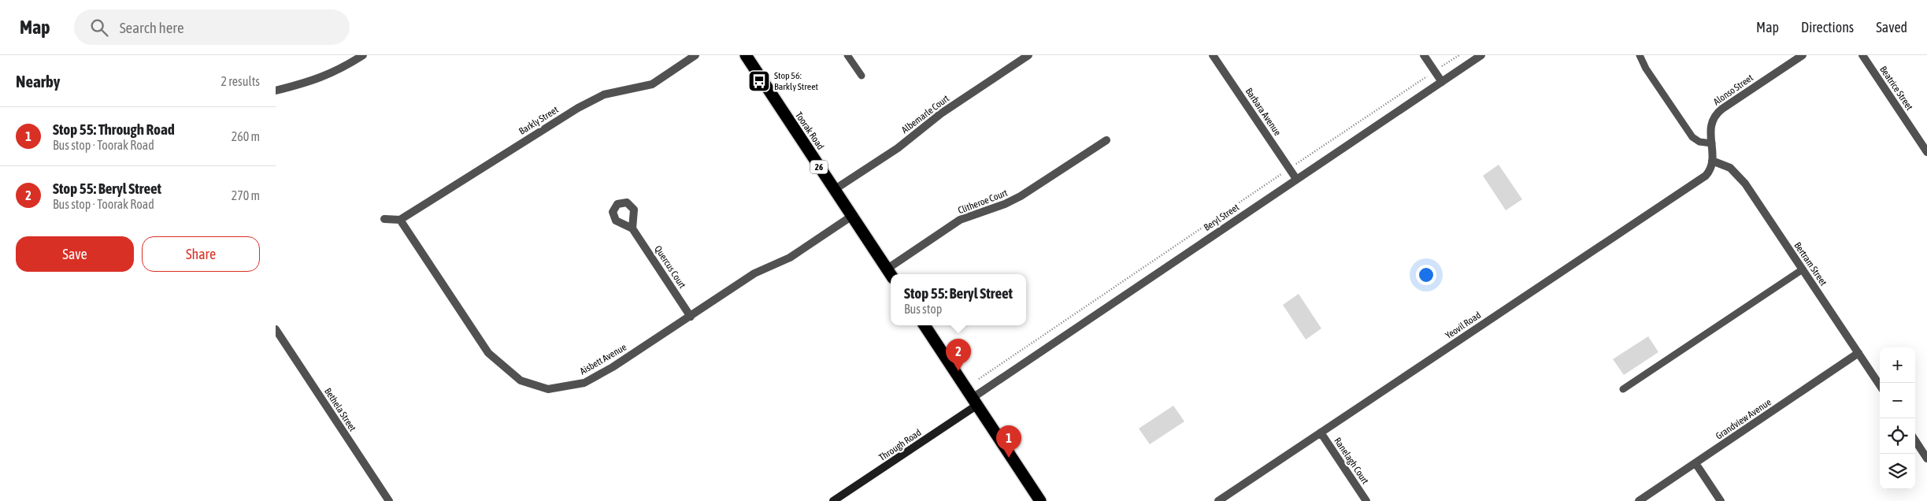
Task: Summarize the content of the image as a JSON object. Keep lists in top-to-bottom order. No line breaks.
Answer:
{"streets":{"highway":["Toorak Road","26"],"street":["Beatrice Street","Alonso Street","Barbara Avenue","Albemarle Court","Barkly Street","Clitheroe Court","Beryl Street","Bertram Street","Quercus Court","Yeovil Road","Aisbett Avenue","Bethela Street","Grandview Avenue","Through Road","Ranelagh Court"]},"crossings":[["Alonso Street","Bertram Street"],["Alonso Street","Yeovil Road"],["Barbara Avenue","Beryl Street"],["Albemarle Court","Toorak Road"],["Barkly Street","Aisbett Avenue"],["Toorak Road","Clitheroe Court"],["Toorak Road","Aisbett Avenue"],["Beryl Street","Through Road"],["Bertram Street","Yeovil Road"],["Bertram Street","Grandview Avenue"],["Quercus Court","Aisbett Avenue"],["Yeovil Road","Ranelagh Court"]],"places":{"bus stop":["Stop 56: Barkly Street"]},"page":{"header":"Map","search":"Search here","nav":["Map","Directions","Saved"],"heading":["Nearby","2 results"],"list":[{"mark":"1","name":"Stop 55: Through Road","note":"Bus stop · Toorak Road","value":"260 m"},{"mark":"2","name":"Stop 55: Beryl Street","note":"Bus stop · Toorak Road","value":"270 m"}],"buttons":["Save","Share"],"popup":["Stop 55: Beryl Street","Bus stop"],"pins":["2","1"],"map_buttons":["+","−"]}}
